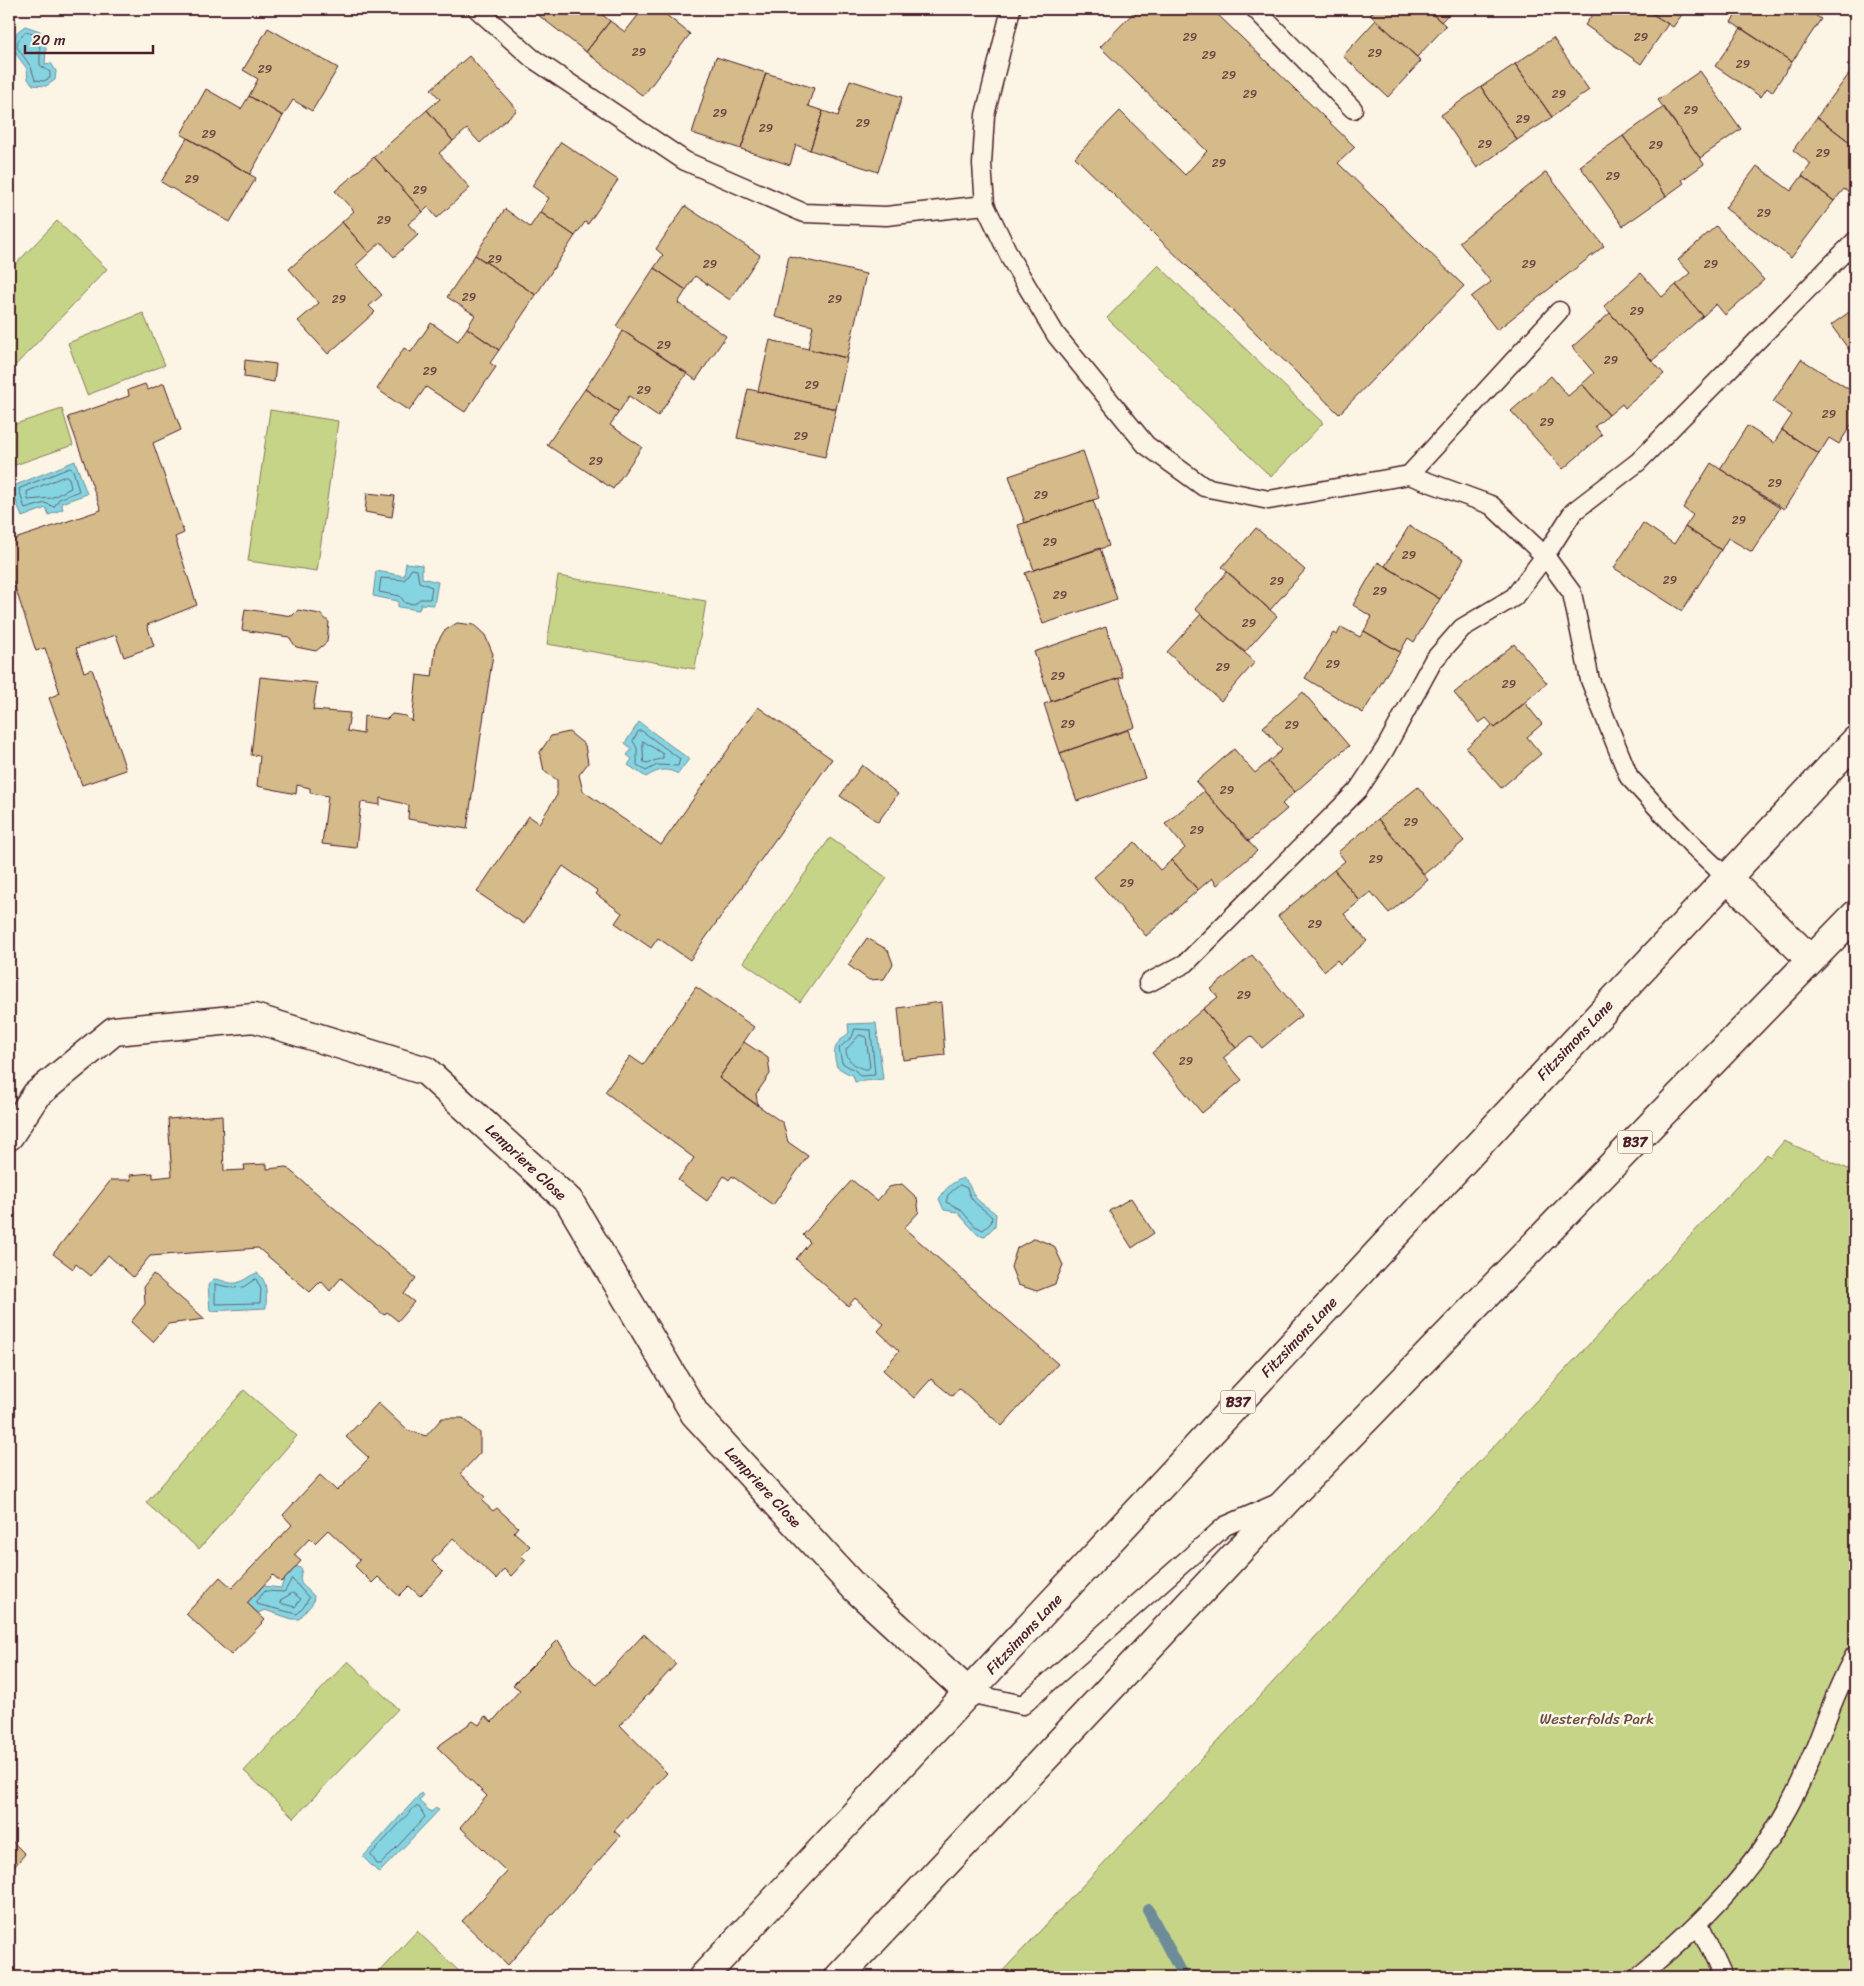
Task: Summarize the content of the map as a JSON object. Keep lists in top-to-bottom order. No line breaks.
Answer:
{"streets":{"main road":["Fitzsimons Lane","B37","Lempriere Close"]},"crossings":[["Fitzsimons Lane","Lempriere Close"]],"parks":["Westerfolds Park"],"house_numbers":["29","29","29","29","29","29","29","29","29","29","29","29","29","29","29","29","29","29","29","29","29","29","29","29","29","29","29","29","29","29","29","29","29","29","29","29","29","29","29","29","29","29","29","29","29","29","29","29","29","29","29","29","29","29","29","29","29","29","29","29","29","29","29","29","29","29"],"scale_bar":"20 m"}
